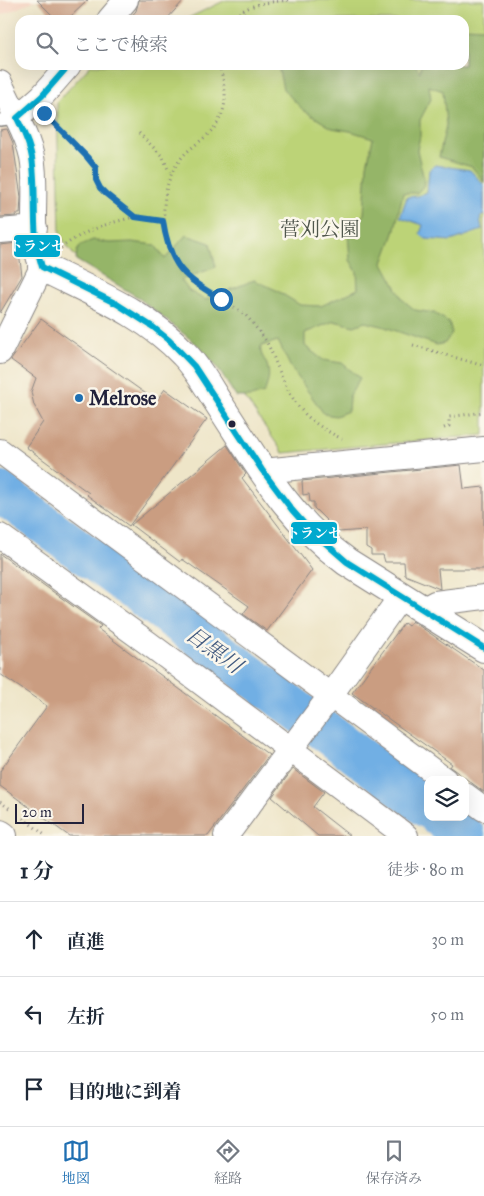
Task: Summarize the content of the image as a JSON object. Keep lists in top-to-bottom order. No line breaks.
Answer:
{"water":["目黒川"],"parks":["菅刈公園"],"places":["Melrose"],"lines":["transit line トランセ"],"scale_bar":"20 m","page":{"search":"ここで検索","scale":"20 m","heading":["1 分","徒歩 · 80 m"],"list":[["直進","30 m"],["左折","50 m"],"目的地に到着"],"nav":["地図","経路","保存済み"]}}
